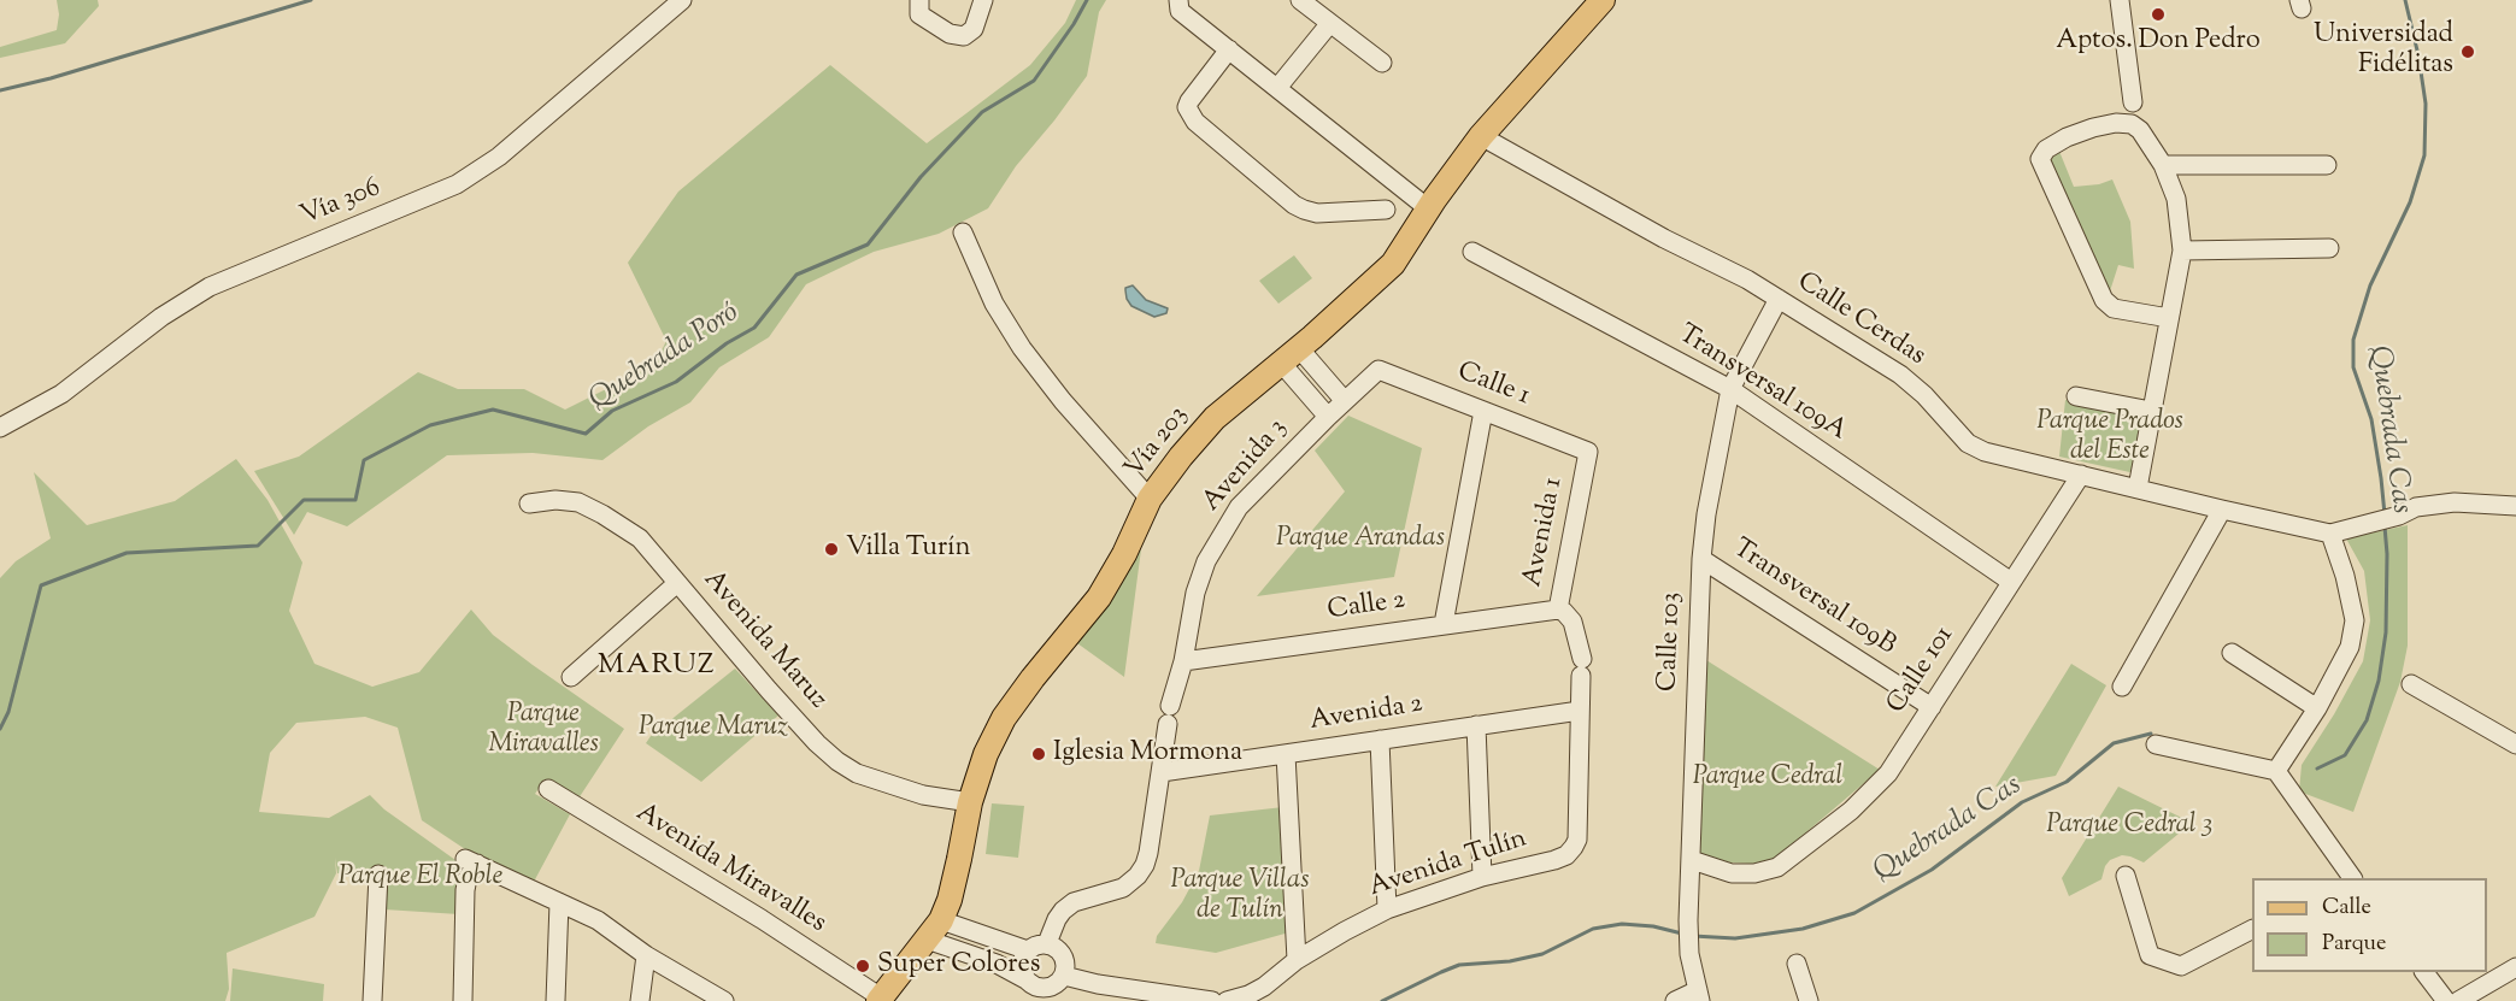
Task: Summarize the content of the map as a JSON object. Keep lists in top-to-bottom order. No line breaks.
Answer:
{"streets":{"main road":["Vía 203"],"street":["Vía 306","Calle Cerdas","Transversal 109A","Calle 1","Avenida 3","Avenida 1","Transversal 109B","Calle 2","Avenida Maruz","Calle 103","Calle 101","Avenida 2","Avenida Tulín","Avenida Miravalles"]},"crossings":[["Calle Cerdas","Vía 203"],["Calle Cerdas","Calle 103"],["Calle Cerdas","Calle 101"],["Transversal 109A","Calle 103"],["Transversal 109A","Calle 101"],["Calle 1","Avenida 3"],["Calle 1","Avenida 1"],["Vía 203","Avenida Maruz"],["Vía 203","Avenida Miravalles"],["Avenida 3","Calle 2"],["Avenida 1","Calle 2"],["Avenida 1","Avenida 2"],["Avenida 1","Avenida Tulín"],["Transversal 109B","Calle 103"],["Transversal 109B","Calle 101"],["Calle 103","Calle 101"]],"districts":["MARUZ"],"water":["Quebrada Poró","Quebrada Cas"],"parks":["Parque Prados del Este","Parque Arandas","Parque Miravalles","Parque Maruz","Parque Cedral","Parque Cedral 3","Parque El Roble","Parque Villas de Tulín"],"places":["Aptos. Don Pedro","Universidad Fidélitas","Villa Turín","Iglesia Mormona","Super Colores"],"legend":["Calle","Parque"]}
